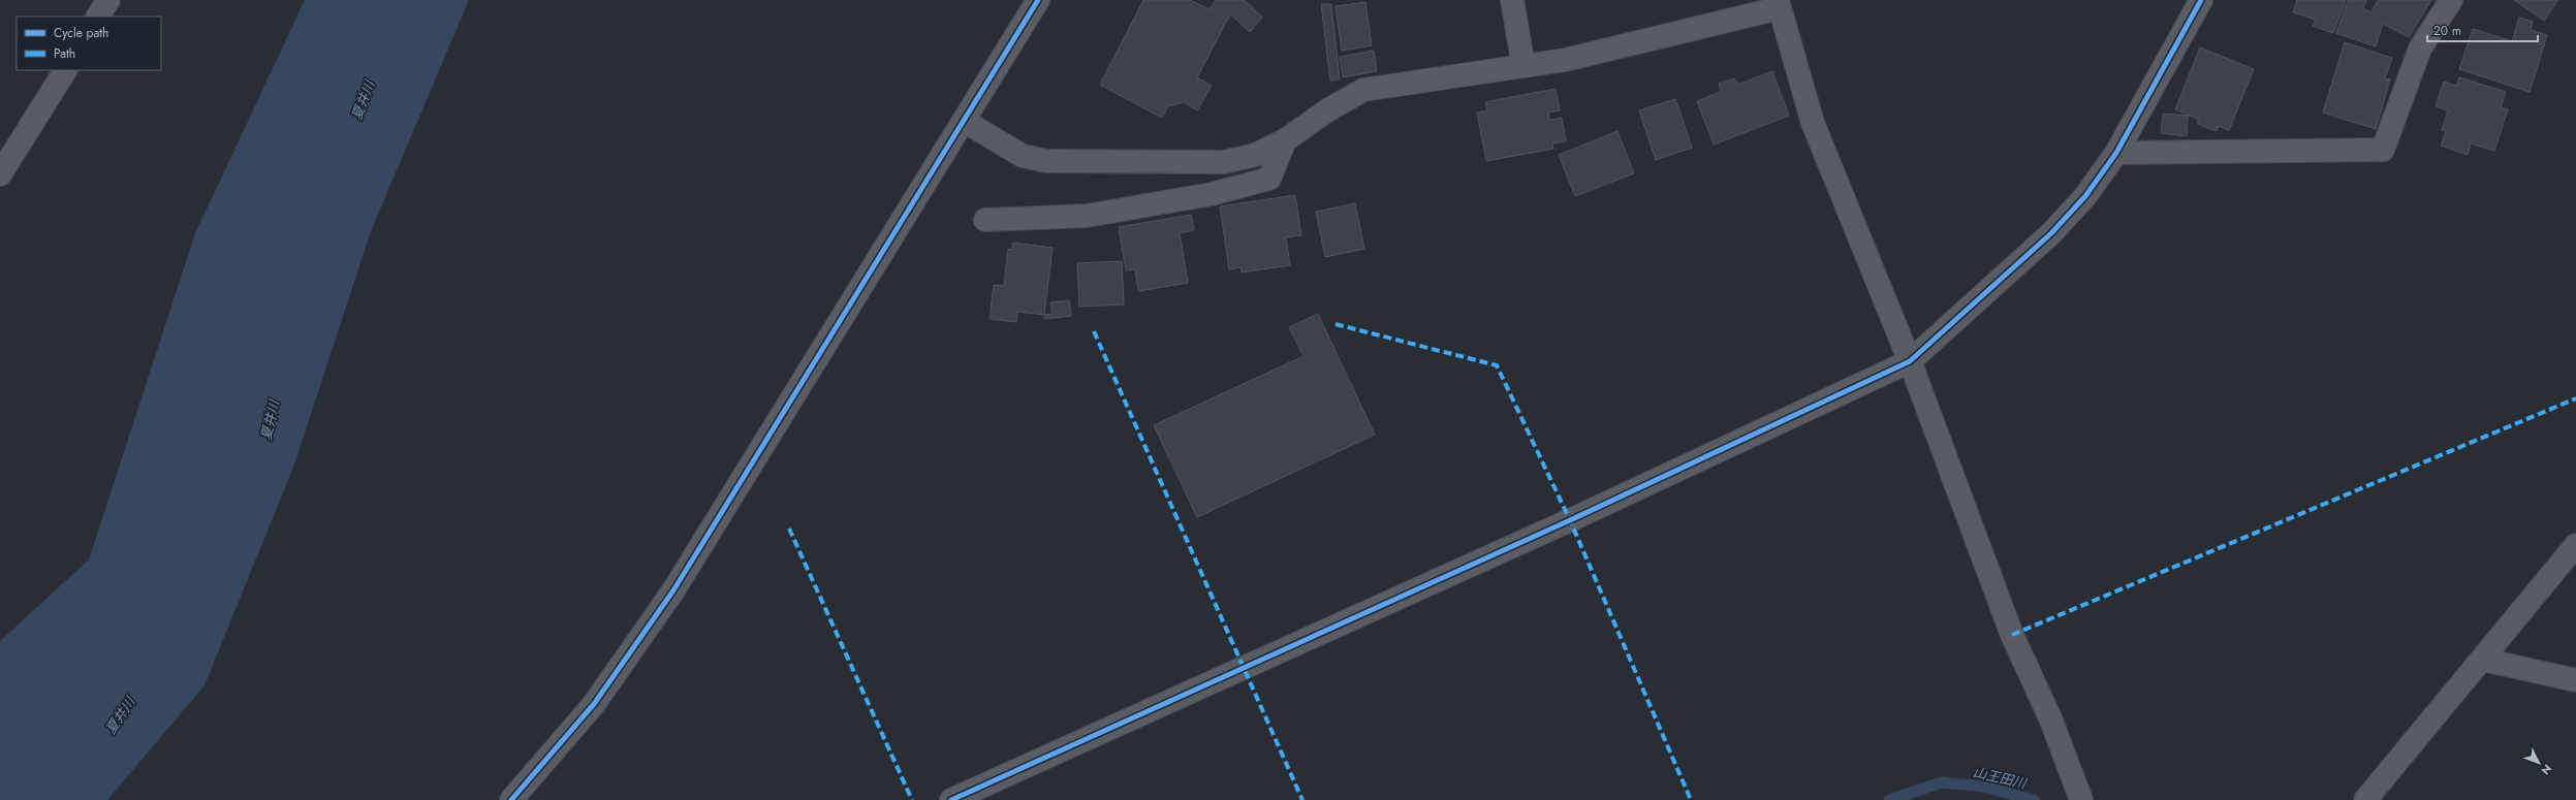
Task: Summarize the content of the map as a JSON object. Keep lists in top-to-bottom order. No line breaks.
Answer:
{"water":["夏井川","山王田川"],"legend":["Cycle path","Path"],"scale_bar":"20 m","north":"bottom right"}
